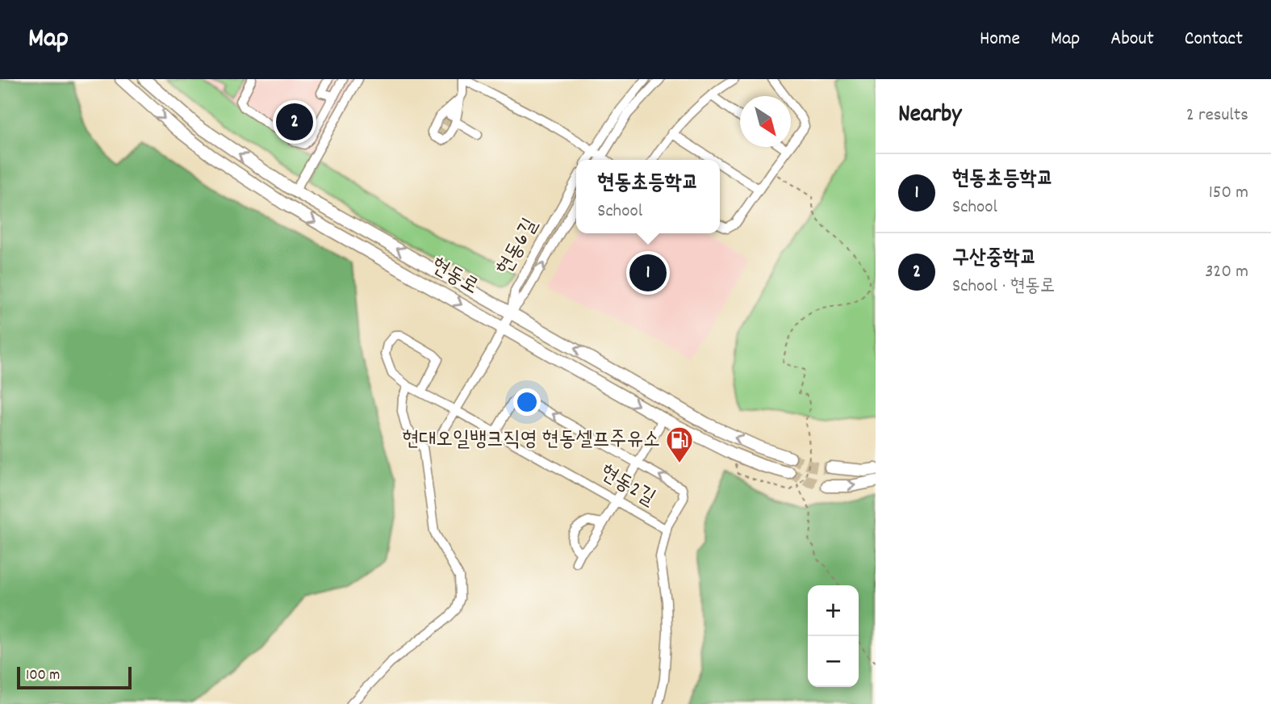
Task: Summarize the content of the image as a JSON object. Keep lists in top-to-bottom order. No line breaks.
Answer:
{"streets":{"main road":["현동로"],"street":["현동6길","현동2길"]},"crossings":[["현동6길","현동로"]],"places":{"fuel station":["현대오일뱅크직영 현동셀프주유소"]},"scale_bar":"100 m","north":"bottom right","page":{"header":"Map","nav":["Home","Map","About","Contact"],"heading":["Nearby","2 results"],"pins":["2","1"],"list":[{"mark":"1","name":"현동초등학교","note":"School","value":"150 m"},{"mark":"2","name":"구산중학교","note":"School · 현동로","value":"320 m"}],"popup":["현동초등학교","School"],"map_buttons":["+","−"],"scale":"100 m"}}
